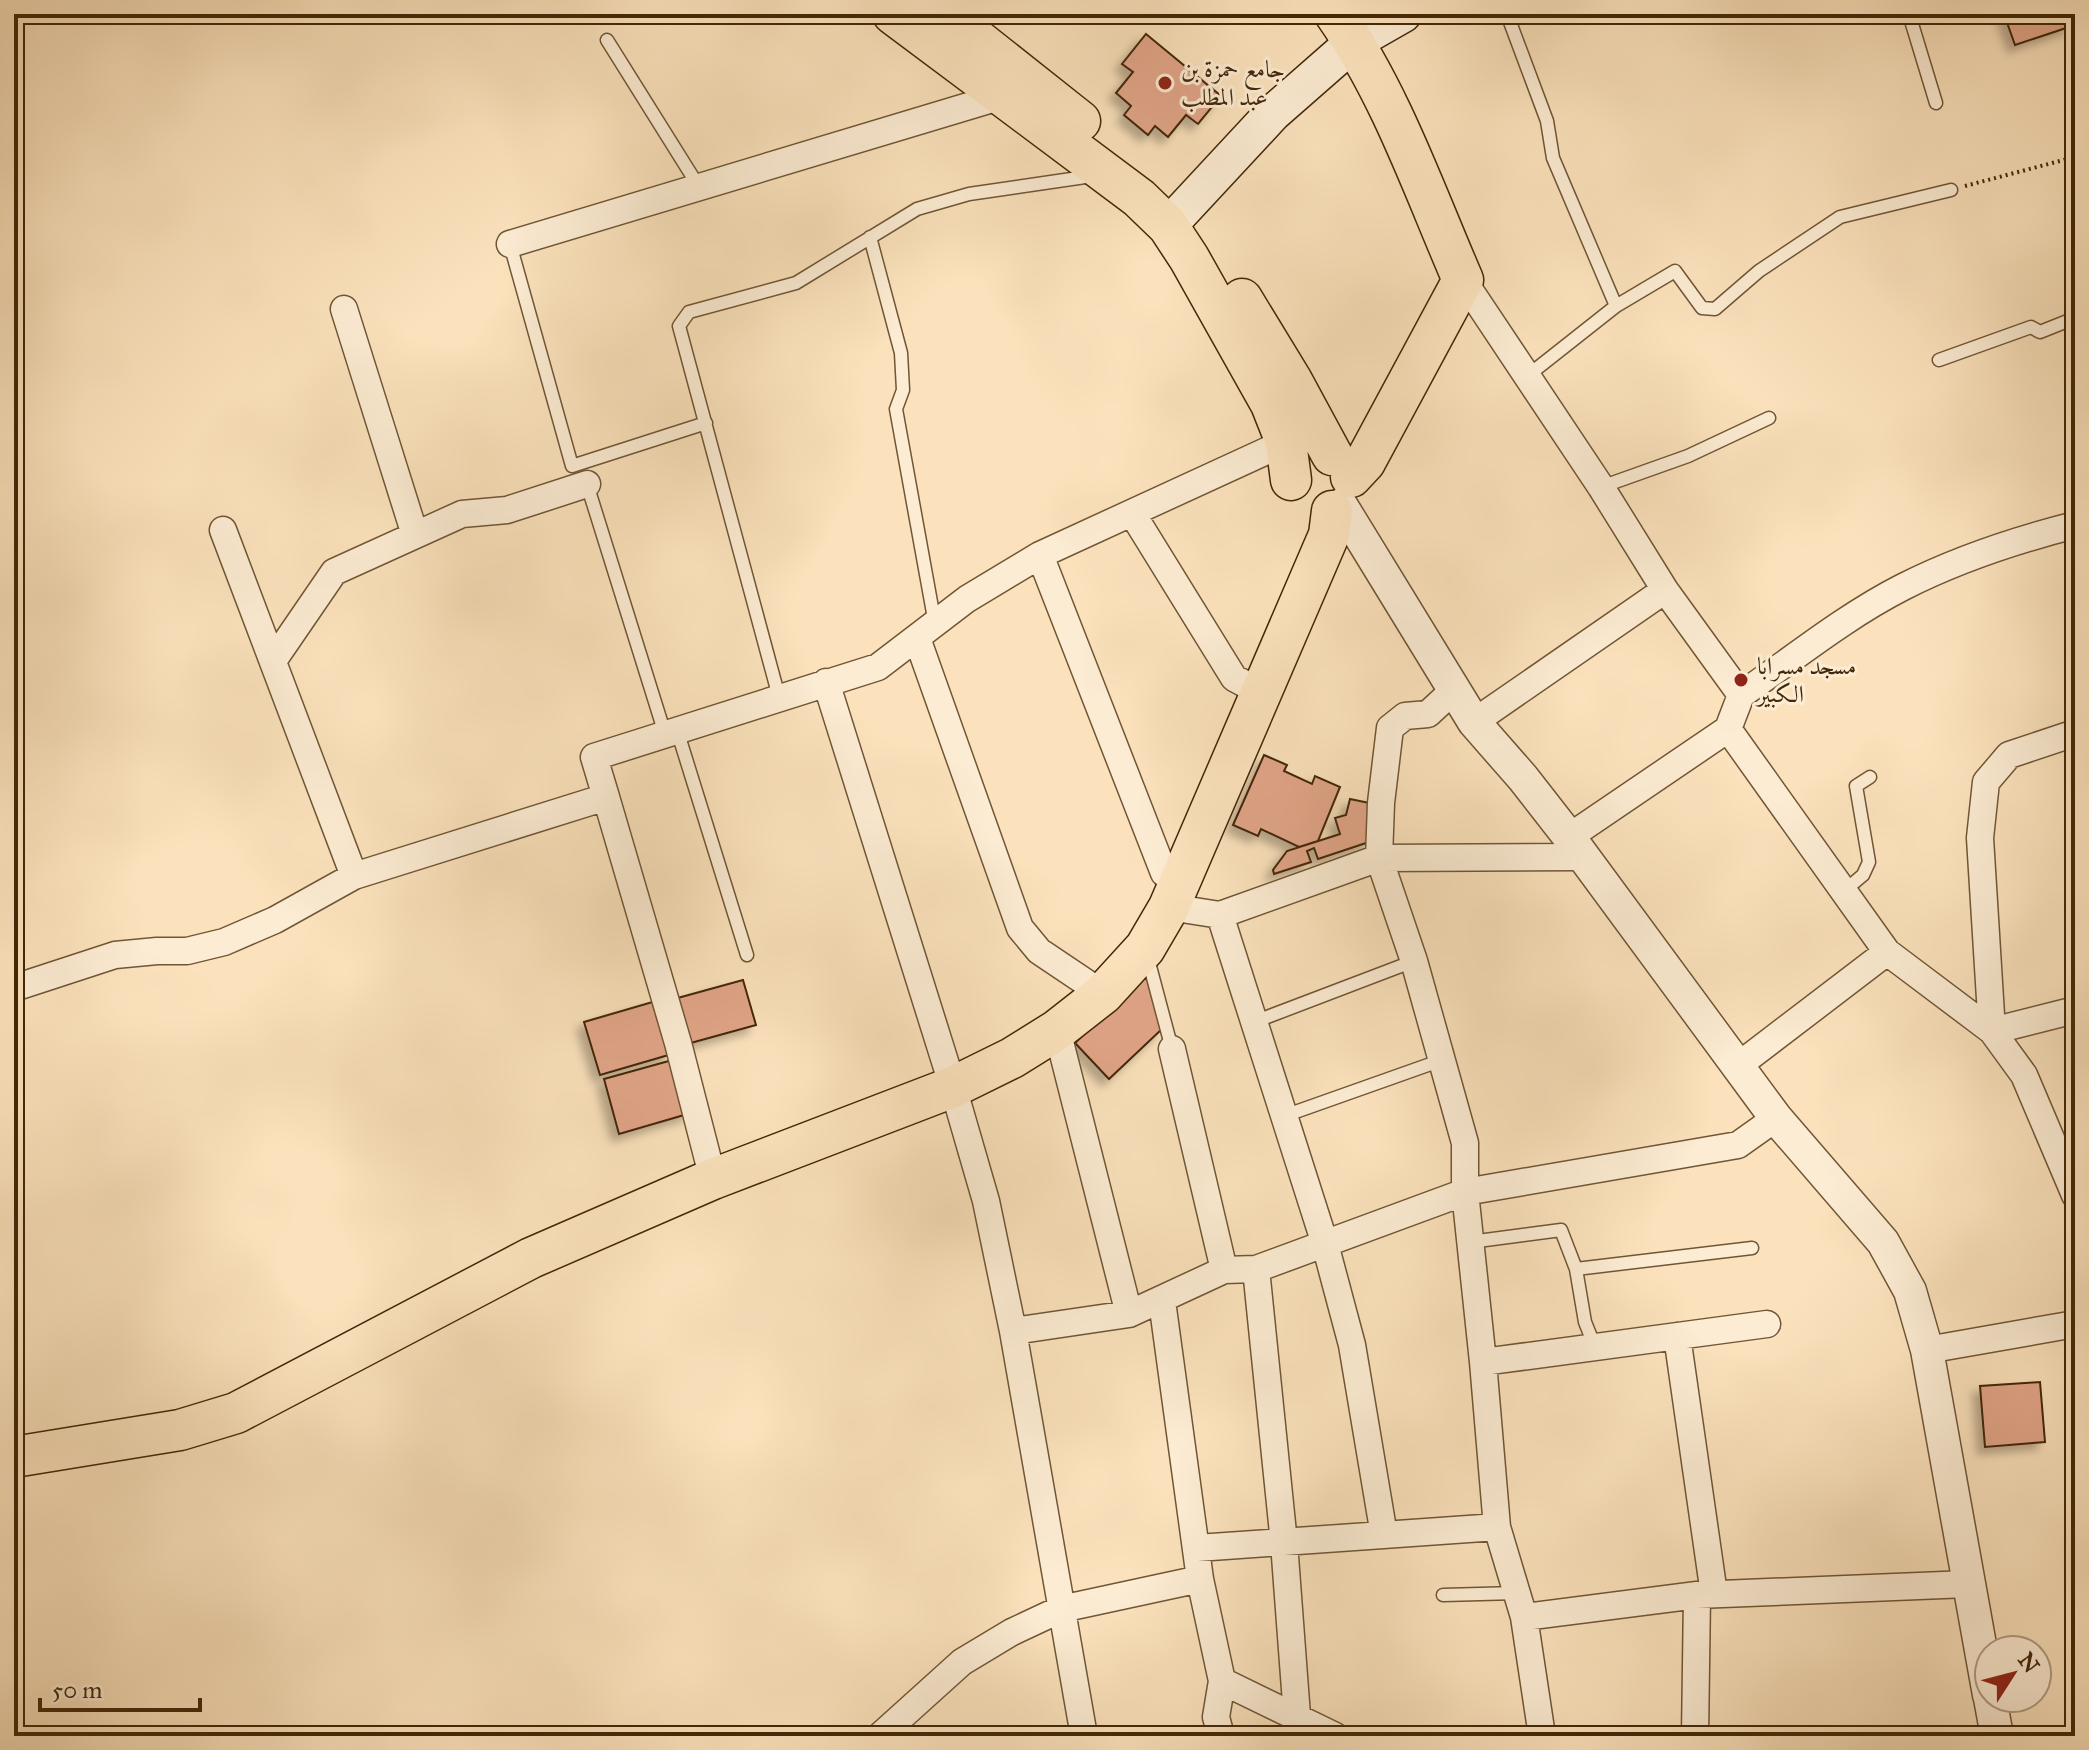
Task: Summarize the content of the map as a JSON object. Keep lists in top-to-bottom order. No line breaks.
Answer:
{"places":["جامع حمزة بن عبد المطلب","مسجد مسرابا الكبير"],"scale_bar":"50 m","north":"top right"}
